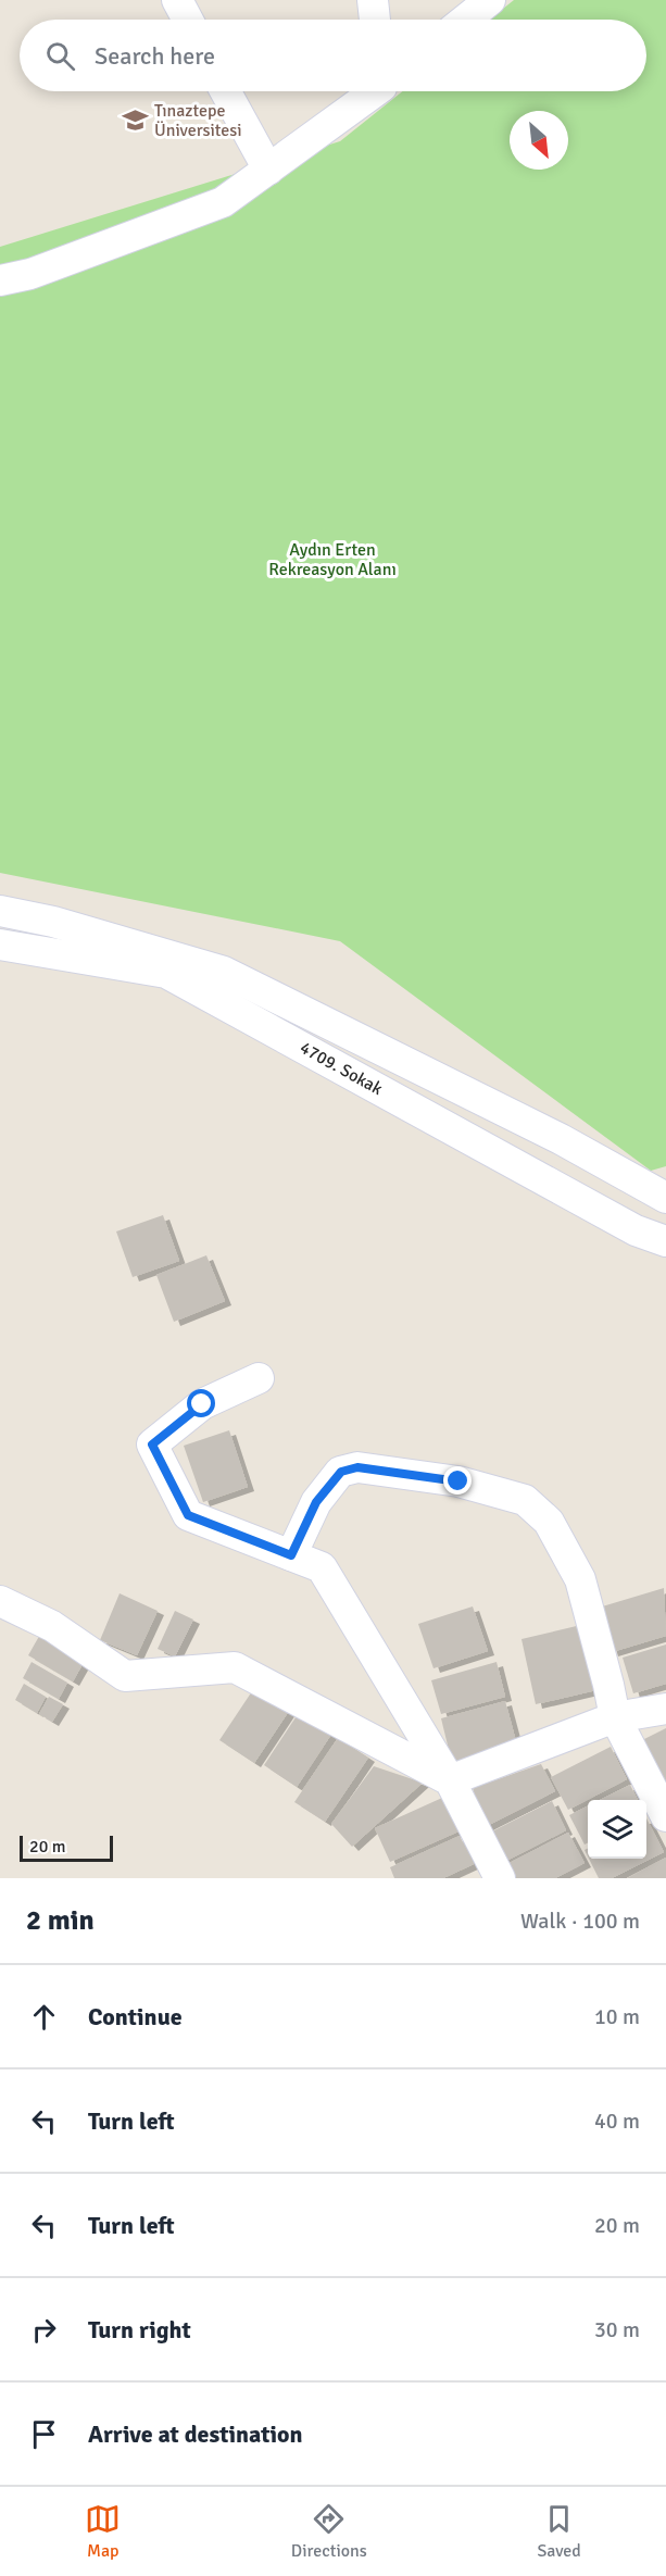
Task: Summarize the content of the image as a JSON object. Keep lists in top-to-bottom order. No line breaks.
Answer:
{"streets":{"street":["4709. Sokak"]},"parks":["Aydın Erten Rekreasyon Alanı"],"places":{"school or university":["Tınaztepe Üniversitesi"]},"scale_bar":"20 m","north":"bottom right","page":{"search":"Search here","scale":"20 m","heading":["2 min","Walk · 100 m"],"list":[["Continue","10 m"],["Turn left","40 m"],["Turn left","20 m"],["Turn right","30 m"],"Arrive at destination"],"nav":["Map","Directions","Saved"]}}
